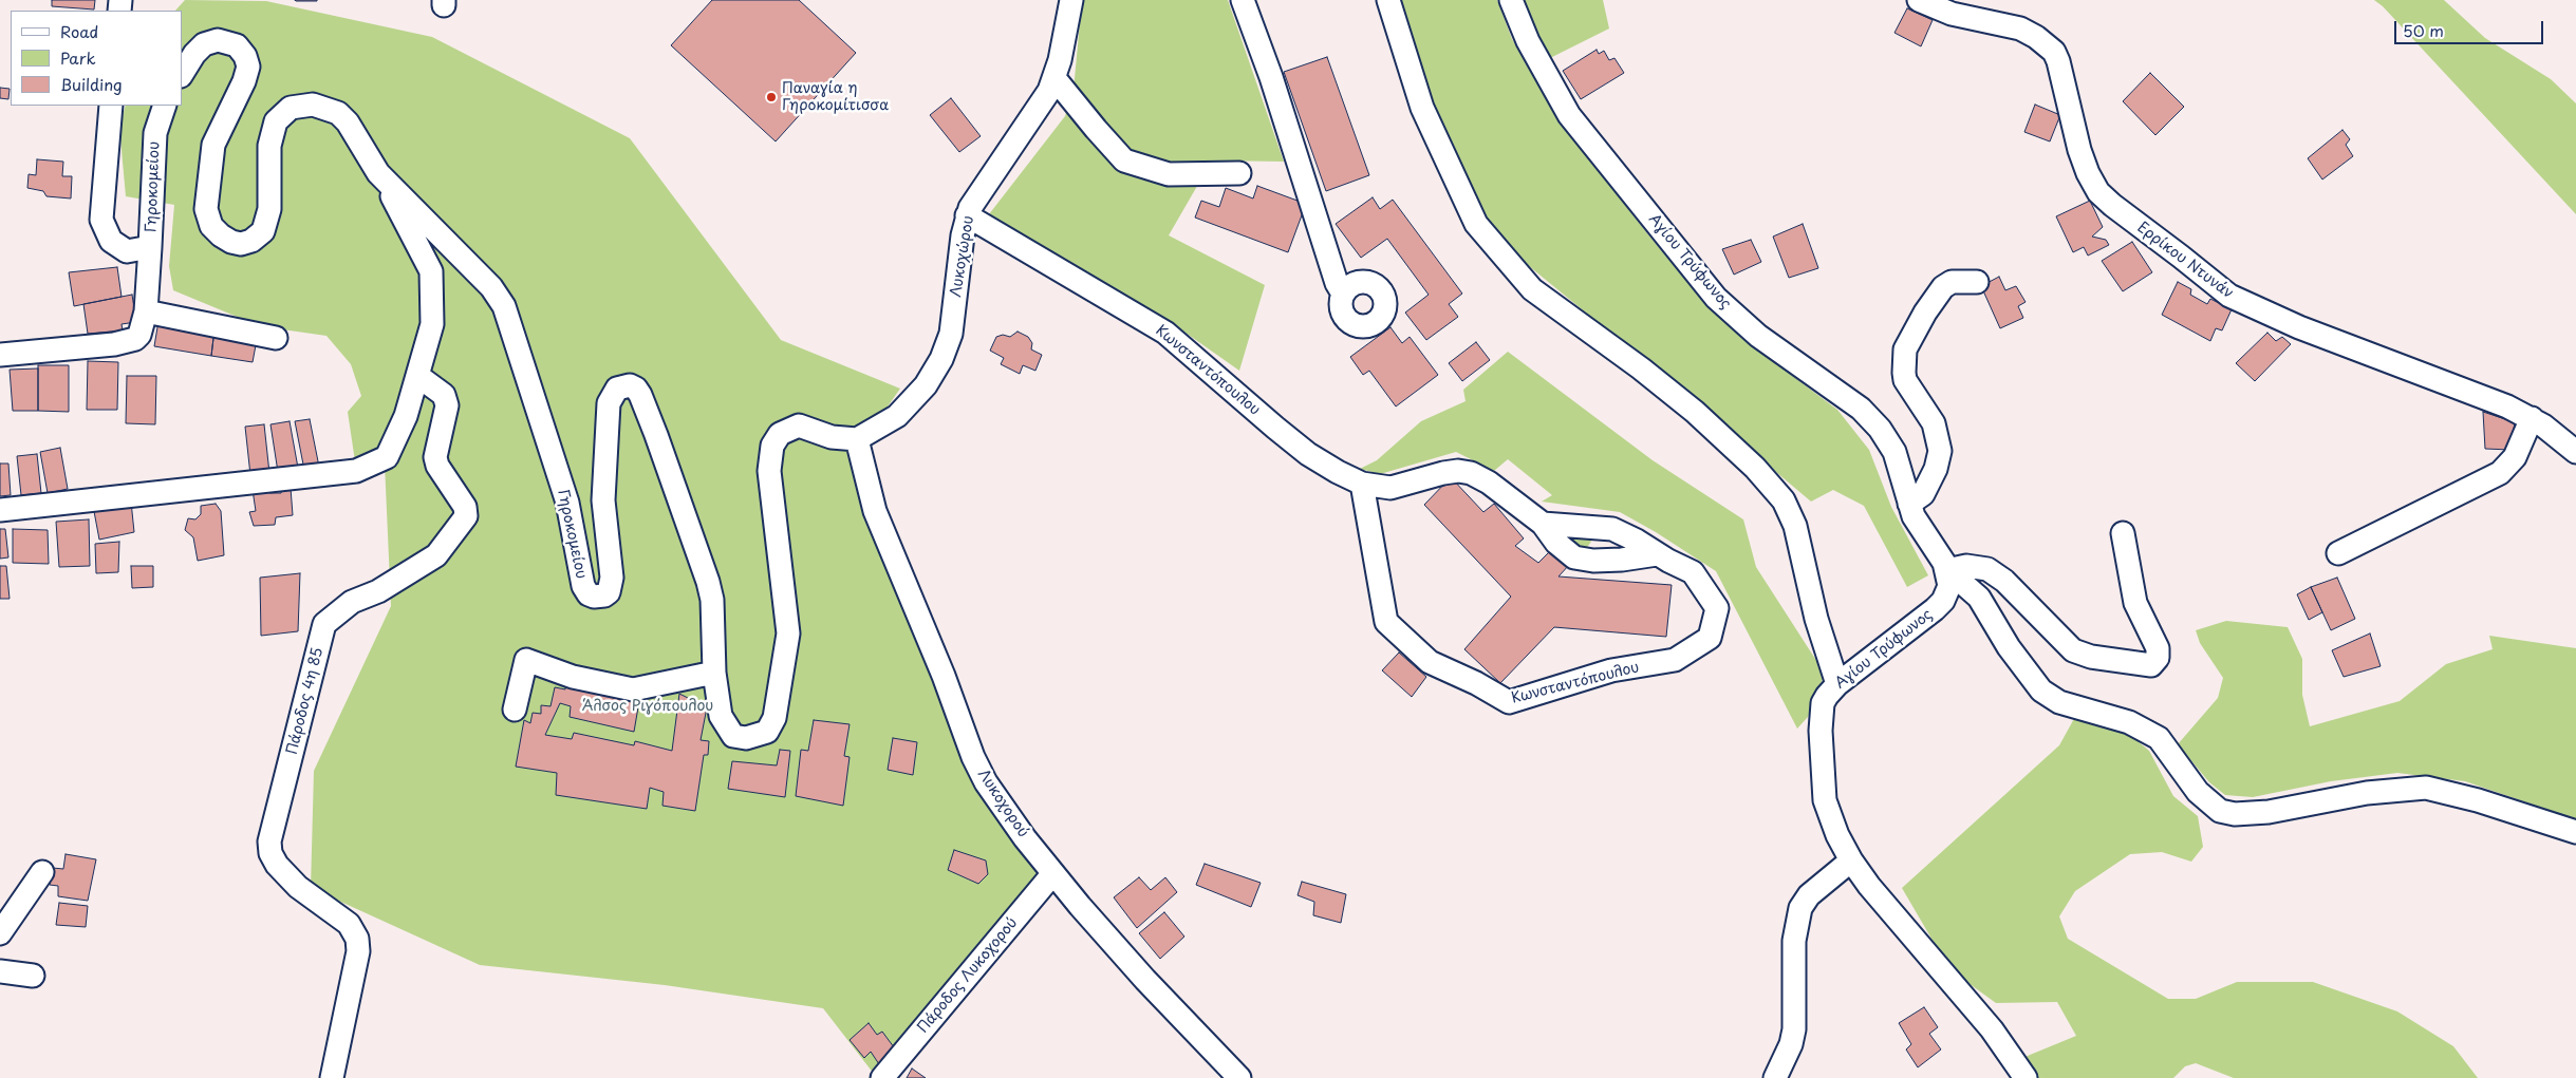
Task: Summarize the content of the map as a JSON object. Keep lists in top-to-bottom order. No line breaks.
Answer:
{"streets":{"street":["Γηροκομείου","Λυκοχώρου","Ερρίκου Ντυνάν","Αγίου Τρύφωνος","Κωνσταντόπουλου","Πάροδος 4η 85","Λυκοχορού","Πάροδος Λυκοχορού"]},"crossings":[["Γηροκομείου","Λυκοχώρου"],["Γηροκομείου","Λυκοχορού"],["Λυκοχώρου","Κωνσταντόπουλου"],["Λυκοχώρου","Λυκοχορού"],["Λυκοχορού","Πάροδος Λυκοχορού"]],"parks":["Άλσος Ριγόπουλου"],"places":["Παναγία η Γηροκομίτισσα"],"legend":["Road","Park","Building"],"scale_bar":"50 m"}
